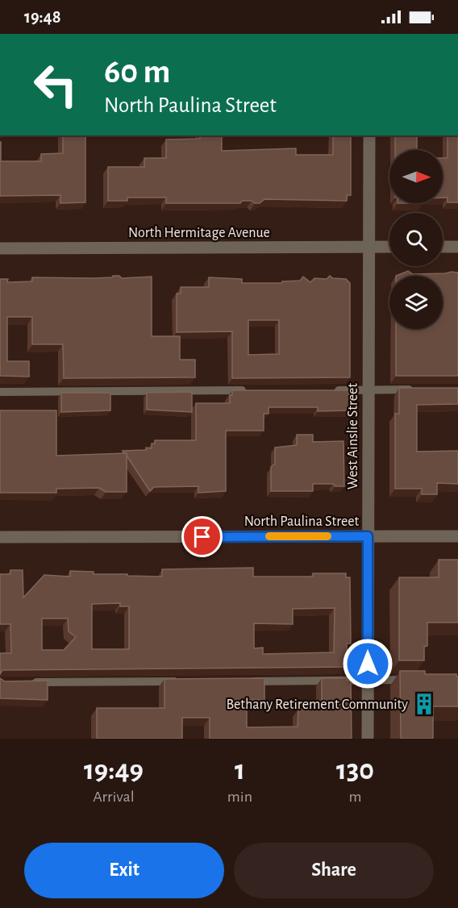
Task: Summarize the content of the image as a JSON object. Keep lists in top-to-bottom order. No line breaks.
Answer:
{"streets":{"street":["North Hermitage Avenue","West Ainslie Street","North Paulina Street"]},"crossings":[["North Hermitage Avenue","West Ainslie Street"],["West Ainslie Street","North Paulina Street"]],"places":{"building":["Bethany Retirement Community"]},"north":"right","page":{"status":"19:48","turn":["60 m","North Paulina Street"],"eta":["19:49","Arrival","1","min","130","m"],"buttons":["Exit","Share"]}}
